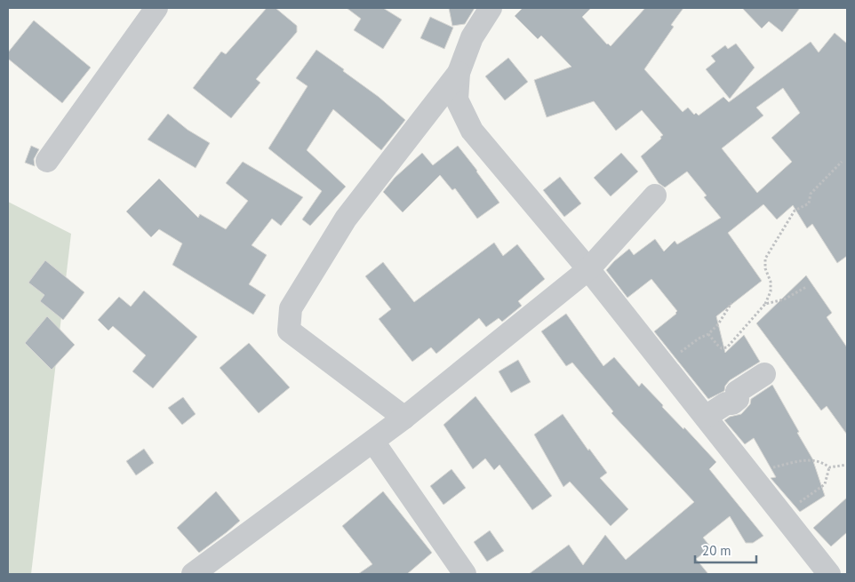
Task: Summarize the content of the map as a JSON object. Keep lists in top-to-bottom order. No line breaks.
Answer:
{"scale_bar":"20 m"}
